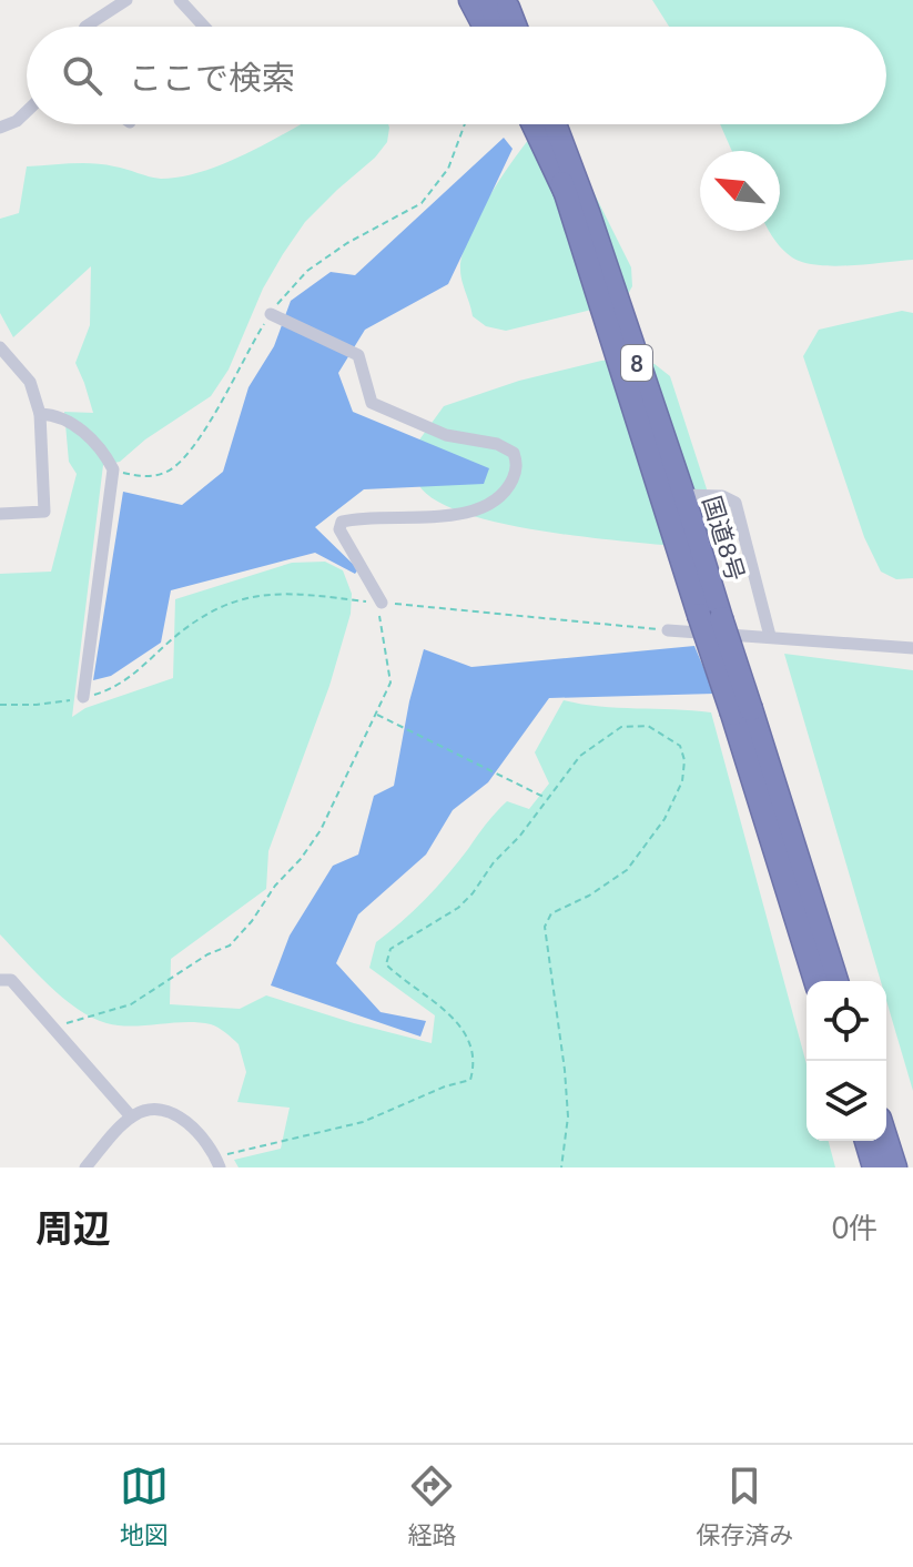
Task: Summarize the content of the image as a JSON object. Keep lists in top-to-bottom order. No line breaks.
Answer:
{"streets":{"highway":["8","国道8号"]},"north":"top left","page":{"search":"ここで検索","heading":["周辺","0件"],"nav":["地図","経路","保存済み"]}}
